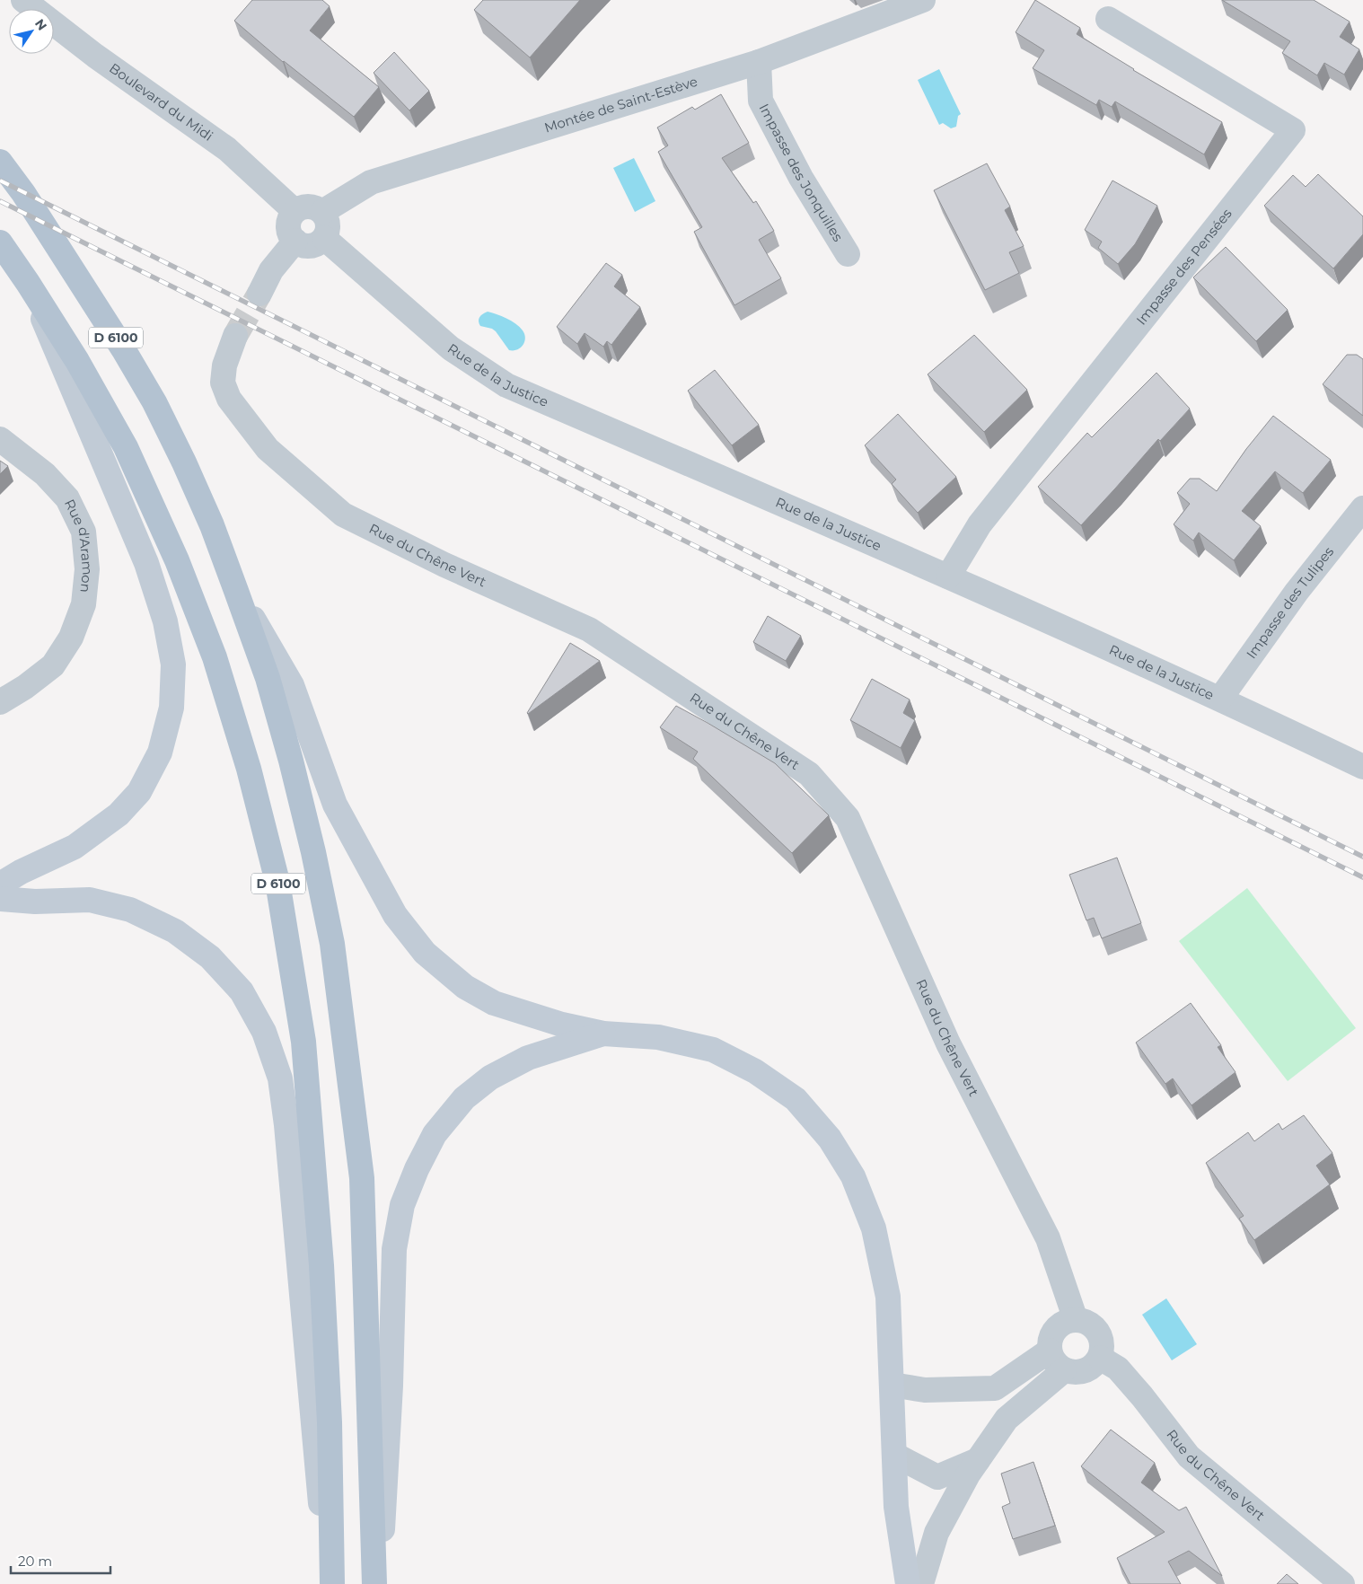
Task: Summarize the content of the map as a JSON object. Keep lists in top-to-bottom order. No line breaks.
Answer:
{"streets":{"main road":["D 6100"],"street":["Boulevard du Midi","Montée de Saint-Estève","Impasse des Jonquilles","Impasse des Pensées","Rue de la Justice","Rue d'Aramon","Rue du Chêne Vert","Impasse des Tulipes"]},"crossings":[["Boulevard du Midi","Montée de Saint-Estève"],["Boulevard du Midi","Rue de la Justice"],["Montée de Saint-Estève","Impasse des Jonquilles"],["Montée de Saint-Estève","Rue de la Justice"],["Impasse des Pensées","Rue de la Justice"],["Rue de la Justice","Impasse des Tulipes"]],"scale_bar":"20 m","north":"top right"}
